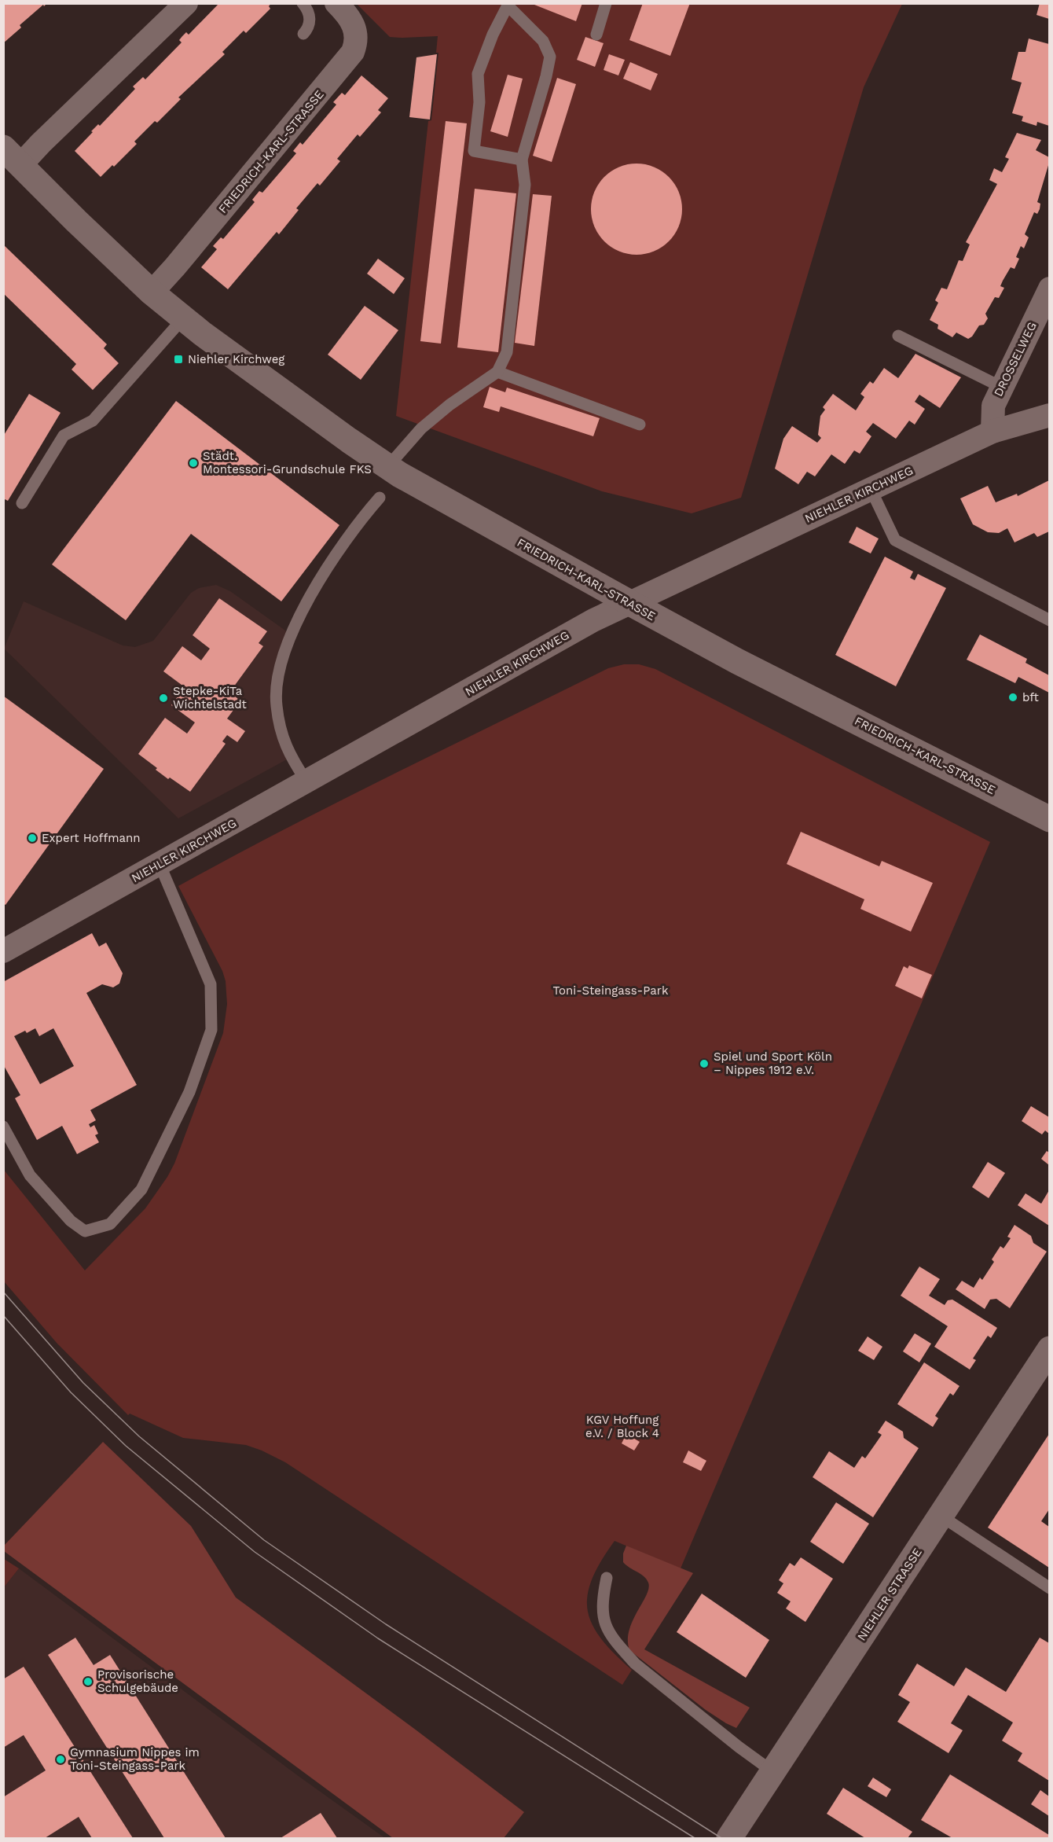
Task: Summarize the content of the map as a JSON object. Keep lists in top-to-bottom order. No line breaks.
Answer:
{"streets":{"main road":["FRIEDRICH-KARL-STRASSE","NIEHLER STRASSE"],"street":["DROSSELWEG","NIEHLER KIRCHWEG"]},"crossings":[["FRIEDRICH-KARL-STRASSE","NIEHLER KIRCHWEG"],["DROSSELWEG","NIEHLER KIRCHWEG"]],"parks":["Toni-Steingass-Park","KGV Hoffung e.V. / Block 4"],"places":{"transit":["Niehler Kirchweg"],"other":["Städt. Montessori-Grundschule FKS","bft","Stepke-KiTa Wichtelstadt","Expert Hoffmann","Spiel und Sport Köln – Nippes 1912 e.V.","Provisorische Schulgebäude","Gymnasium Nippes im Toni-Steingass-Park"]}}
